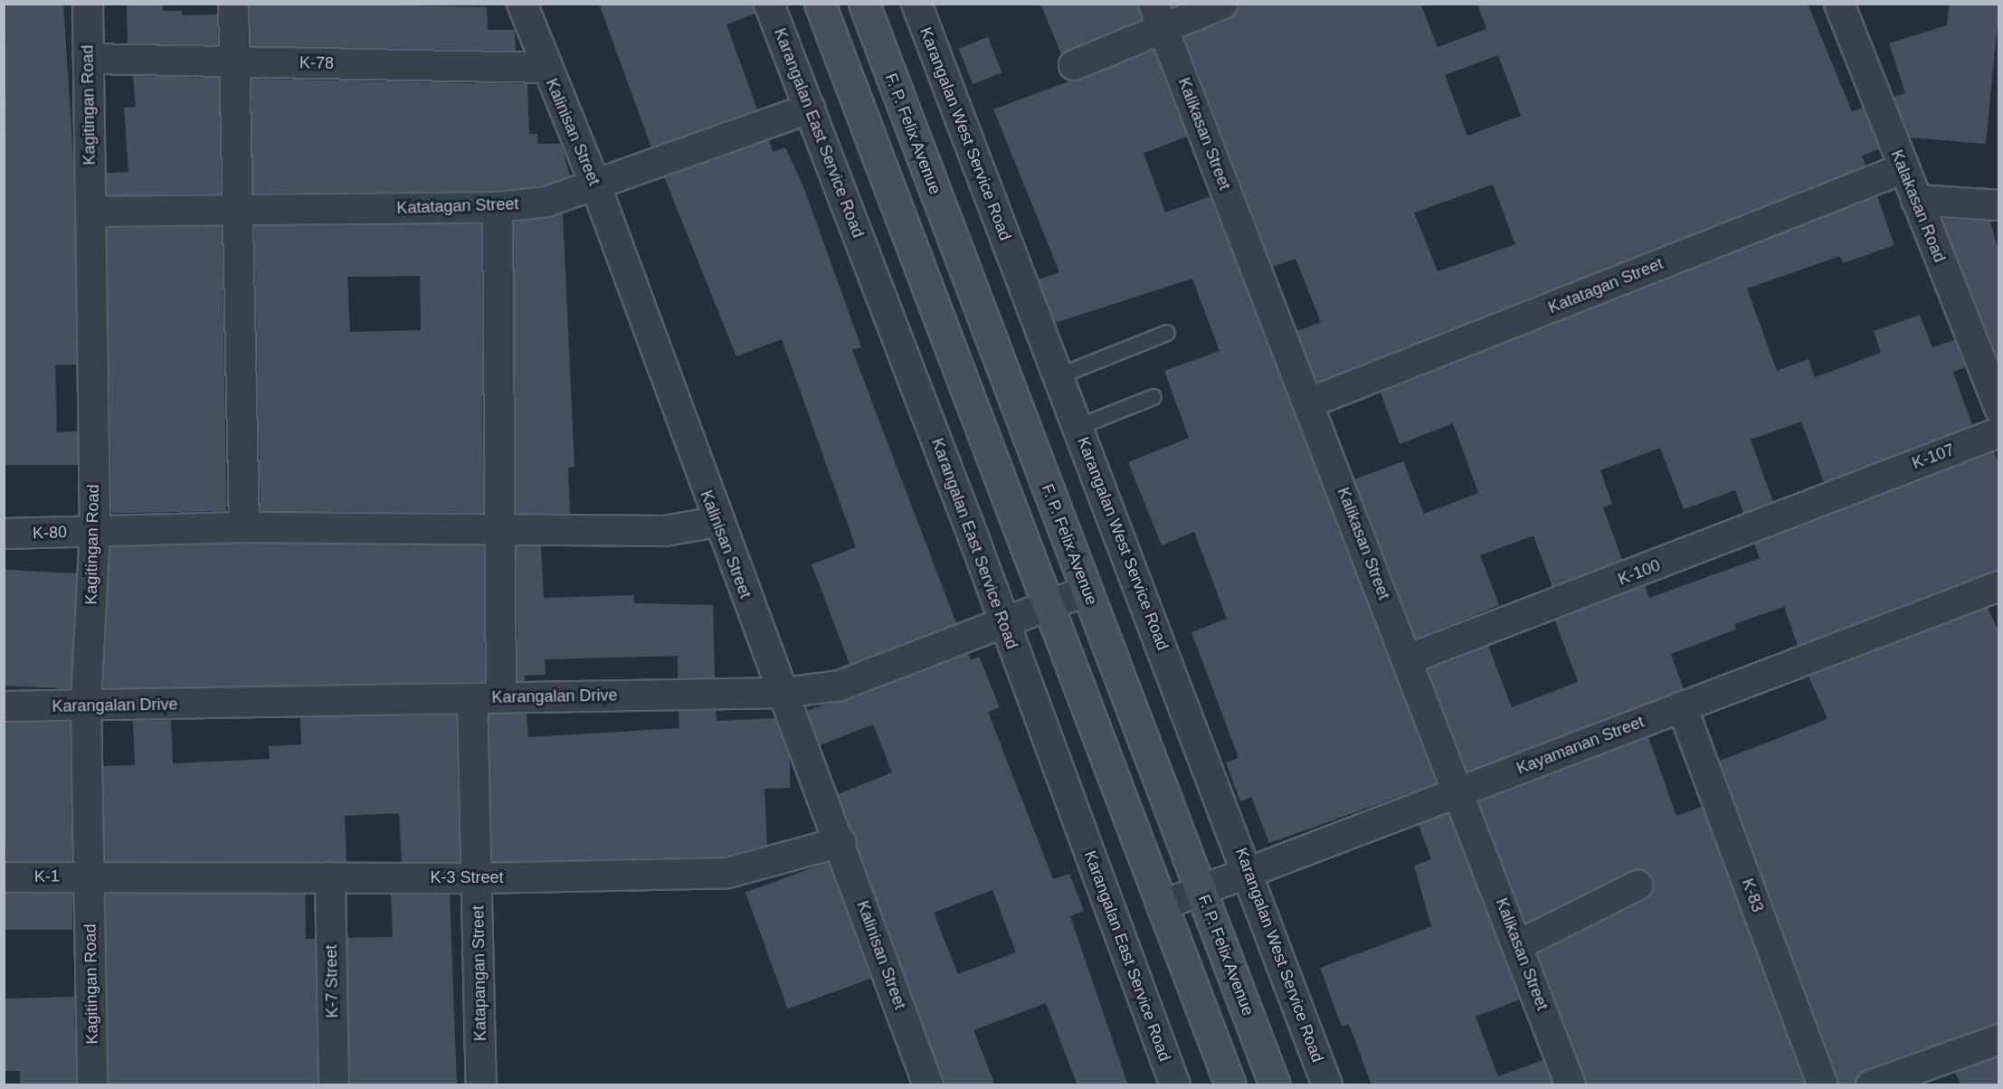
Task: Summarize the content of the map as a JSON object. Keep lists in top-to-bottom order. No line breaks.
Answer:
{"streets":{"main road":["F. P. Felix Avenue"],"street":["K-78","Kagitingan Road","Kalinisan Street","Karangalan East Service Road","Karangalan West Service Road","Kalikasan Street","Katatagan Street","Kalakasan Road","K-107","K-80","K-100","Karangalan Drive","Kayamanan Street","K-1","K-3 Street","K-83","Katapangan Street","K-7 Street"]},"crossings":[["K-78","Kagitingan Road"],["K-78","Kalinisan Street"],["Kagitingan Road","Katatagan Street"],["Kagitingan Road","K-80"],["Kagitingan Road","Karangalan Drive"],["Kagitingan Road","K-1"],["Kagitingan Road","K-3 Street"],["Kalinisan Street","Katatagan Street"],["Kalinisan Street","K-80"],["Kalinisan Street","Karangalan Drive"],["Kalinisan Street","K-3 Street"],["Karangalan East Service Road","Katatagan Street"],["Karangalan East Service Road","Karangalan Drive"],["F. P. Felix Avenue","Karangalan Drive"],["F. P. Felix Avenue","Kayamanan Street"],["Karangalan West Service Road","Kayamanan Street"],["Kalikasan Street","Katatagan Street"],["Kalikasan Street","K-100"],["Kalikasan Street","Kayamanan Street"],["Katatagan Street","Kalakasan Road"],["K-107","K-100"],["Karangalan Drive","Katapangan Street"],["Kayamanan Street","K-83"],["K-1","K-3 Street"],["K-3 Street","Katapangan Street"],["K-3 Street","K-7 Street"]]}
